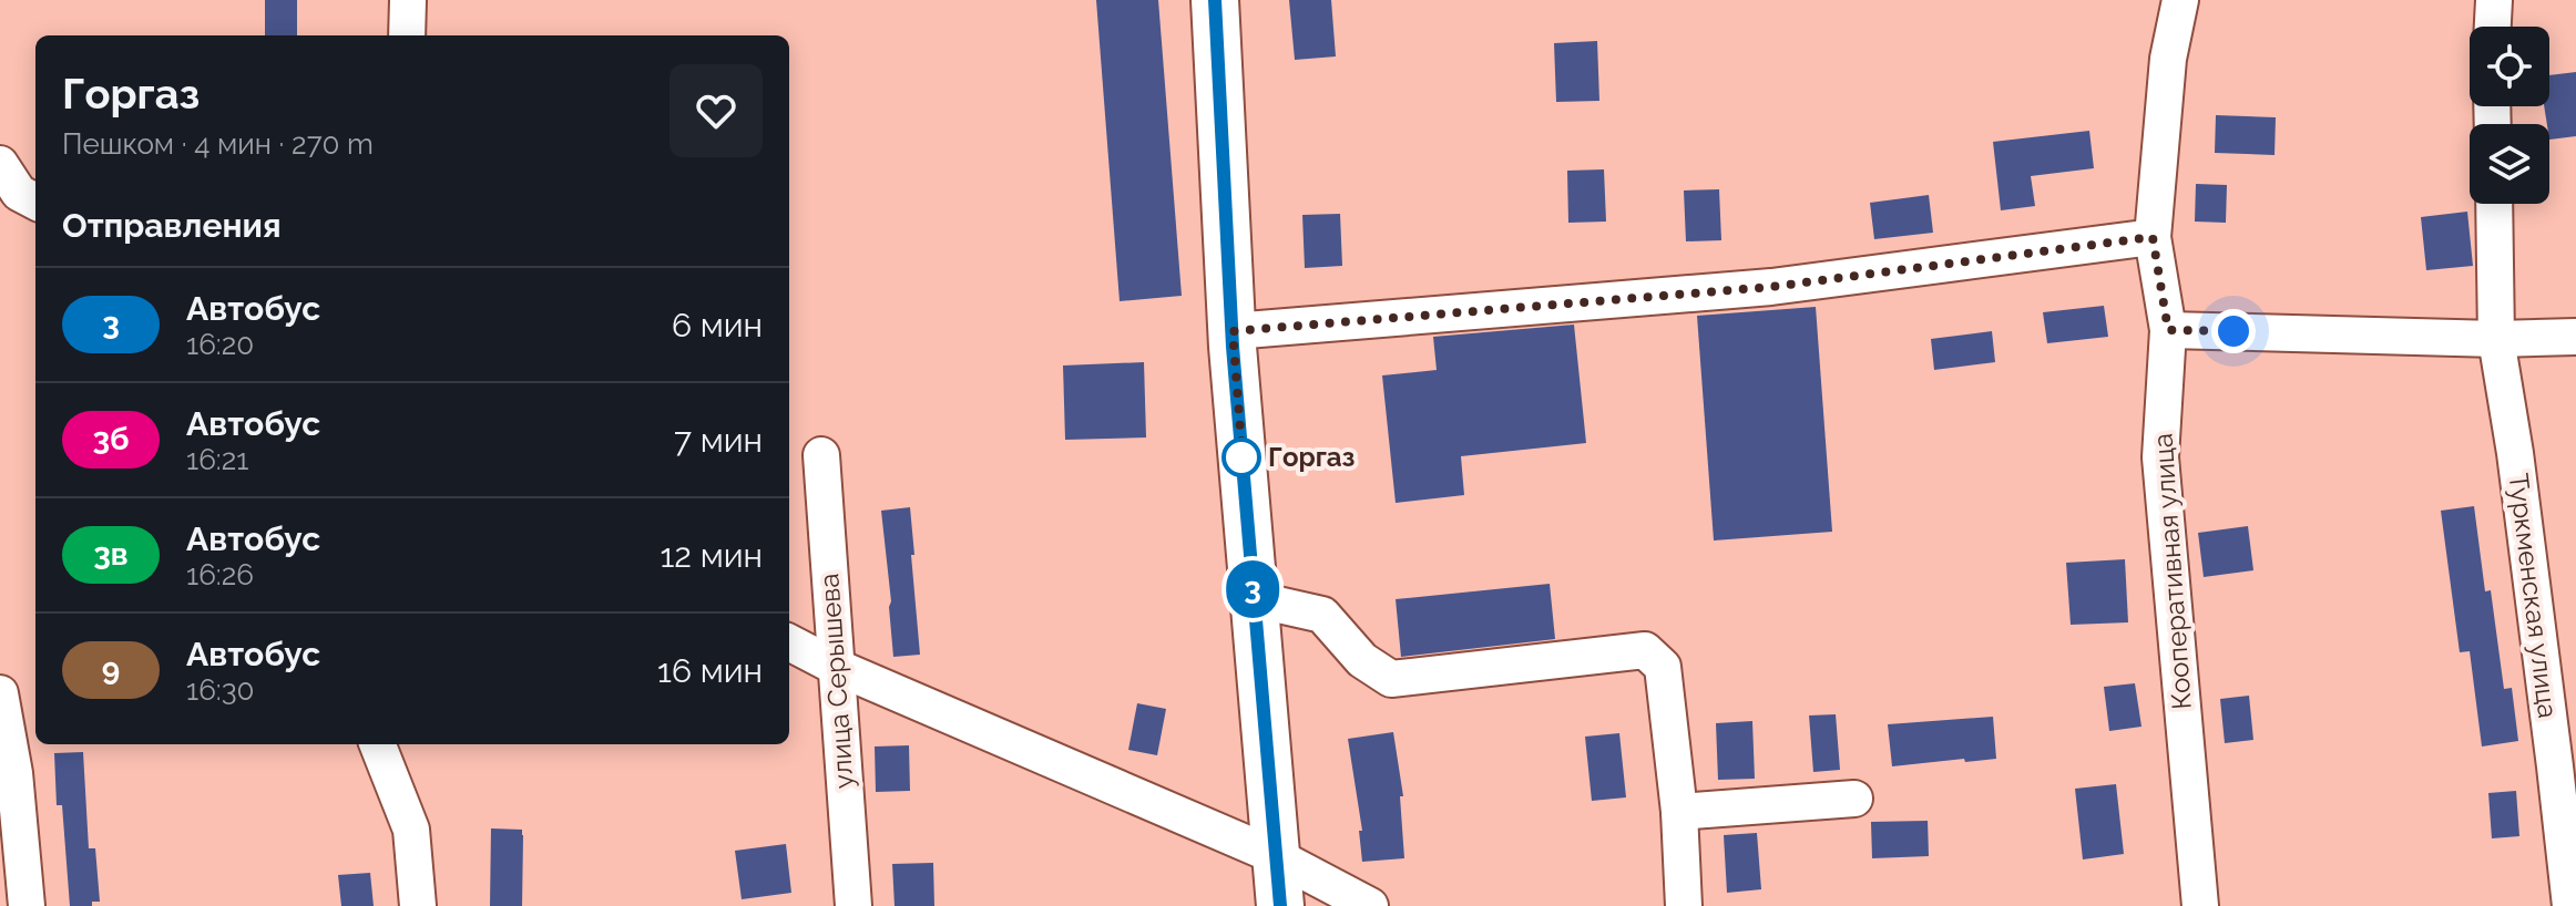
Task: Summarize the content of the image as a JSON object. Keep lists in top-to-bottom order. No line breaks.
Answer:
{"streets":{"street":["Кооперативная улица","Туркменская улица","улица Серышева"]},"places":["Горгаз"],"lines":["bus line 3"],"page":{"on_map":"3","heading":[["Горгаз","Пешком · 4 мин · 270 m"],"Отправления"],"list":[{"mark":"3","name":"Автобус","note":"16:20","value":"6 мин"},{"mark":"3б","name":"Автобус","note":"16:21","value":"7 мин"},{"mark":"3в","name":"Автобус","note":"16:26","value":"12 мин"},{"mark":"9","name":"Автобус","note":"16:30","value":"16 мин"}]}}
